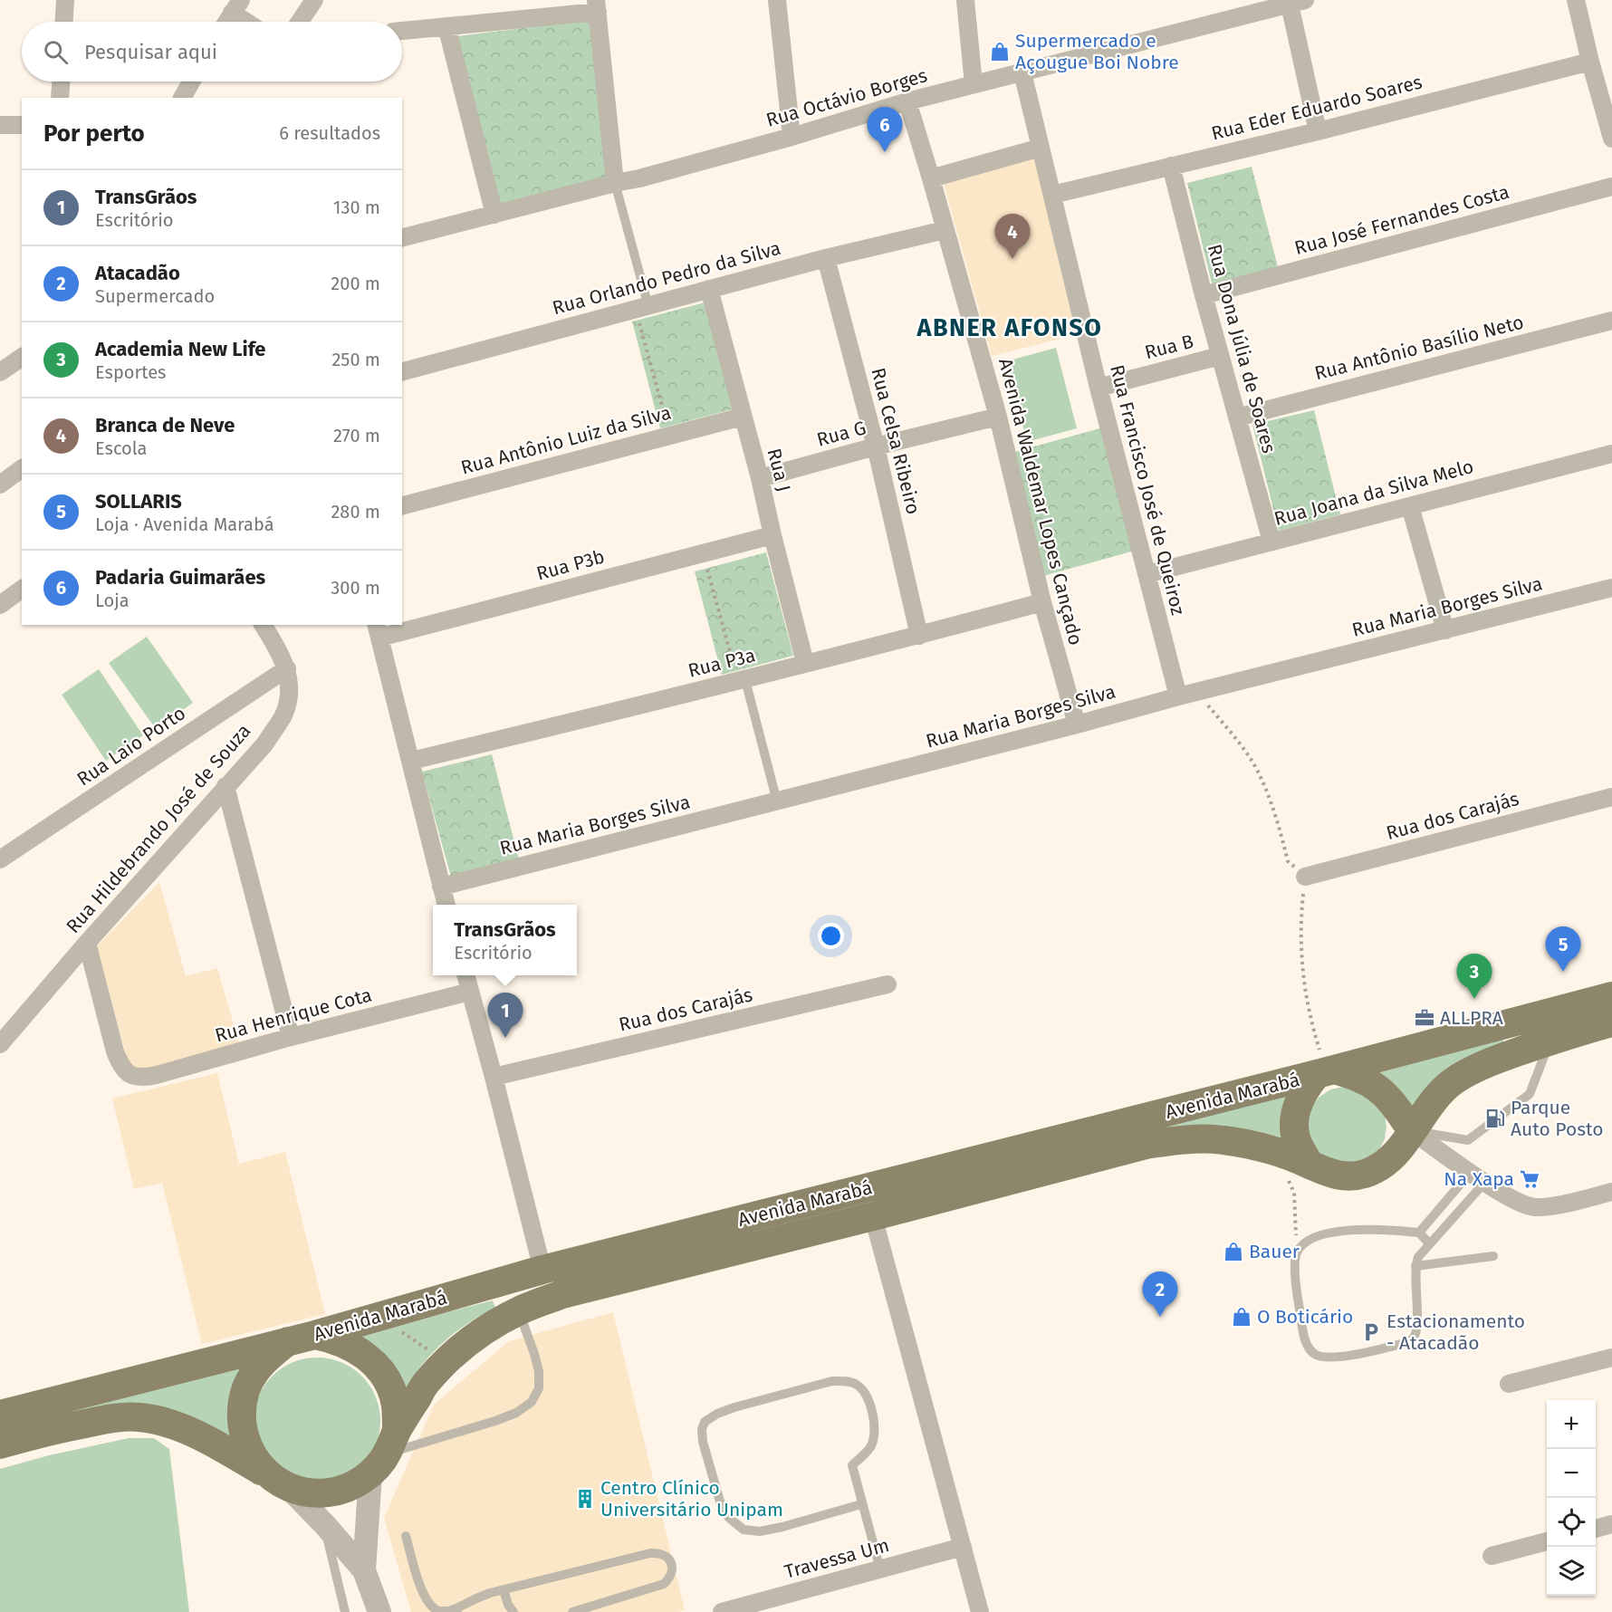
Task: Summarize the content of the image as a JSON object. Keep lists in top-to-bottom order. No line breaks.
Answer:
{"streets":{"main road":["Avenida Marabá"],"street":["Rua Octávio Borges","Rua Eder Eduardo Soares","Rua José Fernandes Costa","Rua Orlando Pedro da Silva","Rua B","Rua Antônio Basílio Neto","Rua Dona Júlia de Soares","Rua G","Rua Antônio Luiz da Silva","Rua Celsa Ribeiro","Rua J","Rua Francisco José de Queiroz","Rua Joana da Silva Melo","Avenida Waldemar Lopes Cançado","Rua P3b","Rua Maria Borges Silva","Rua P3a","Rua Laio Porto","Rua dos Carajás","Rua Hildebrando José de Souza","Rua Henrique Cota","Travessa Um"]},"crossings":[["Rua Octávio Borges","Rua Francisco José de Queiroz"],["Rua Octávio Borges","Avenida Waldemar Lopes Cançado"],["Rua Eder Eduardo Soares","Rua Dona Júlia de Soares"],["Rua Eder Eduardo Soares","Rua Francisco José de Queiroz"],["Rua José Fernandes Costa","Rua Dona Júlia de Soares"],["Rua Orlando Pedro da Silva","Rua Celsa Ribeiro"],["Rua Orlando Pedro da Silva","Rua J"],["Rua Orlando Pedro da Silva","Avenida Waldemar Lopes Cançado"],["Rua B","Rua Dona Júlia de Soares"],["Rua B","Rua Francisco José de Queiroz"],["Rua Antônio Basílio Neto","Rua Dona Júlia de Soares"],["Rua Dona Júlia de Soares","Rua Joana da Silva Melo"],["Rua G","Rua Celsa Ribeiro"],["Rua G","Rua J"],["Rua G","Avenida Waldemar Lopes Cançado"],["Rua Antônio Luiz da Silva","Rua J"],["Rua Celsa Ribeiro","Rua P3a"],["Rua J","Rua P3b"],["Rua J","Rua P3a"],["Rua Francisco José de Queiroz","Rua Joana da Silva Melo"],["Rua Francisco José de Queiroz","Rua Maria Borges Silva"],["Avenida Waldemar Lopes Cançado","Rua Maria Borges Silva"],["Avenida Waldemar Lopes Cançado","Rua P3a"],["Rua Laio Porto","Rua Hildebrando José de Souza"],["Rua Hildebrando José de Souza","Rua Henrique Cota"]],"districts":["ABNER AFONSO"],"places":{"shop":["Supermercado e Açougue Boi Nobre","Bauer","O Boticário"],"office":["ALLPRA"],"fuel station":["Parque Auto Posto"],"supermarket":["Na Xapa"],"parking":["Estacionamento - Atacadão"],"building":["Centro Clínico Universitário Unipam"]},"page":{"search":"Pesquisar aqui","heading":["Por perto","6 resultados"],"pins":["6","4","5","3","1","2"],"list":[{"mark":"1","name":"TransGrãos","note":"Escritório","value":"130 m"},{"mark":"2","name":"Atacadão","note":"Supermercado","value":"200 m"},{"mark":"3","name":"Academia New Life","note":"Esportes","value":"250 m"},{"mark":"4","name":"Branca de Neve","note":"Escola","value":"270 m"},{"mark":"5","name":"SOLLARIS","note":"Loja · Avenida Marabá","value":"280 m"},{"mark":"6","name":"Padaria Guimarães","note":"Loja","value":"300 m"}],"popup":["TransGrãos","Escritório"],"map_buttons":["+","−"]}}
